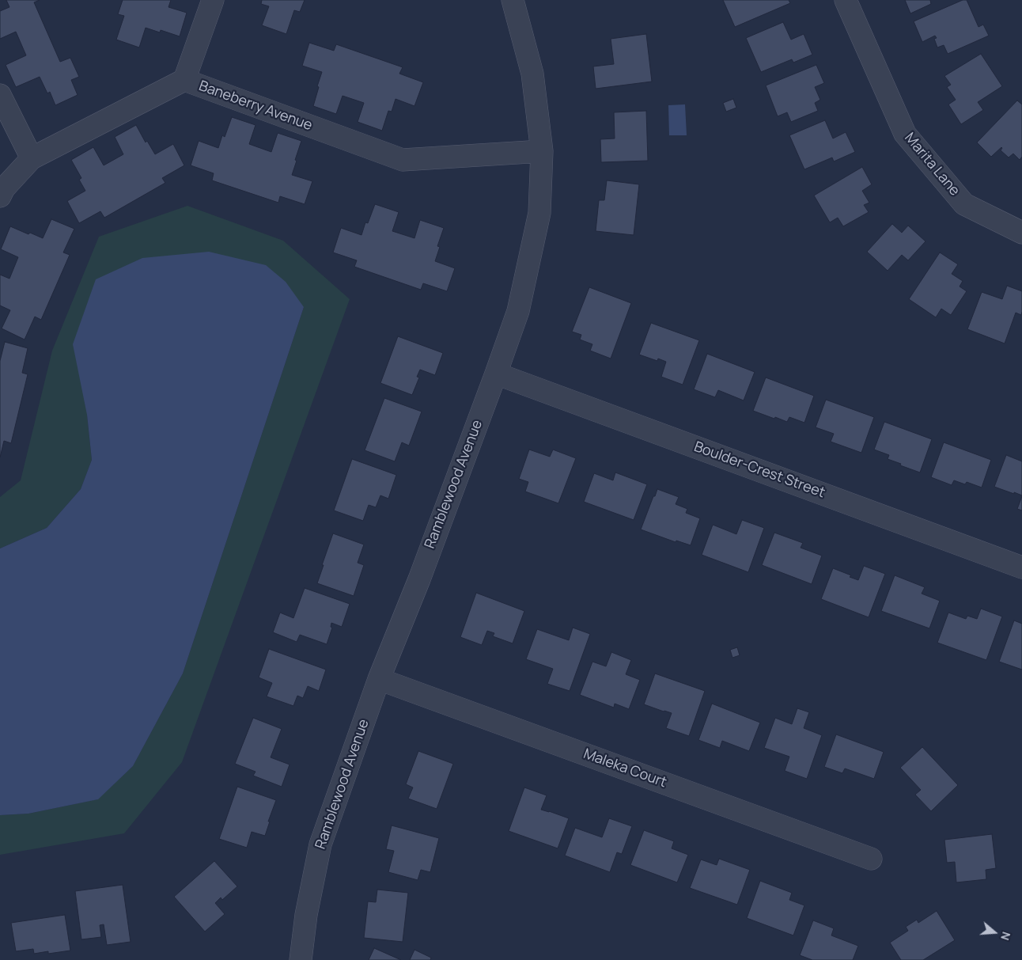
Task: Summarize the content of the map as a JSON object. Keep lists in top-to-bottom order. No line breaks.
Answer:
{"streets":{"street":["Baneberry Avenue","Marita Lane","Boulder-Crest Street","Ramblewood Avenue","Maleka Court"]},"crossings":[["Baneberry Avenue","Ramblewood Avenue"],["Boulder-Crest Street","Ramblewood Avenue"],["Ramblewood Avenue","Maleka Court"]],"north":"right"}
